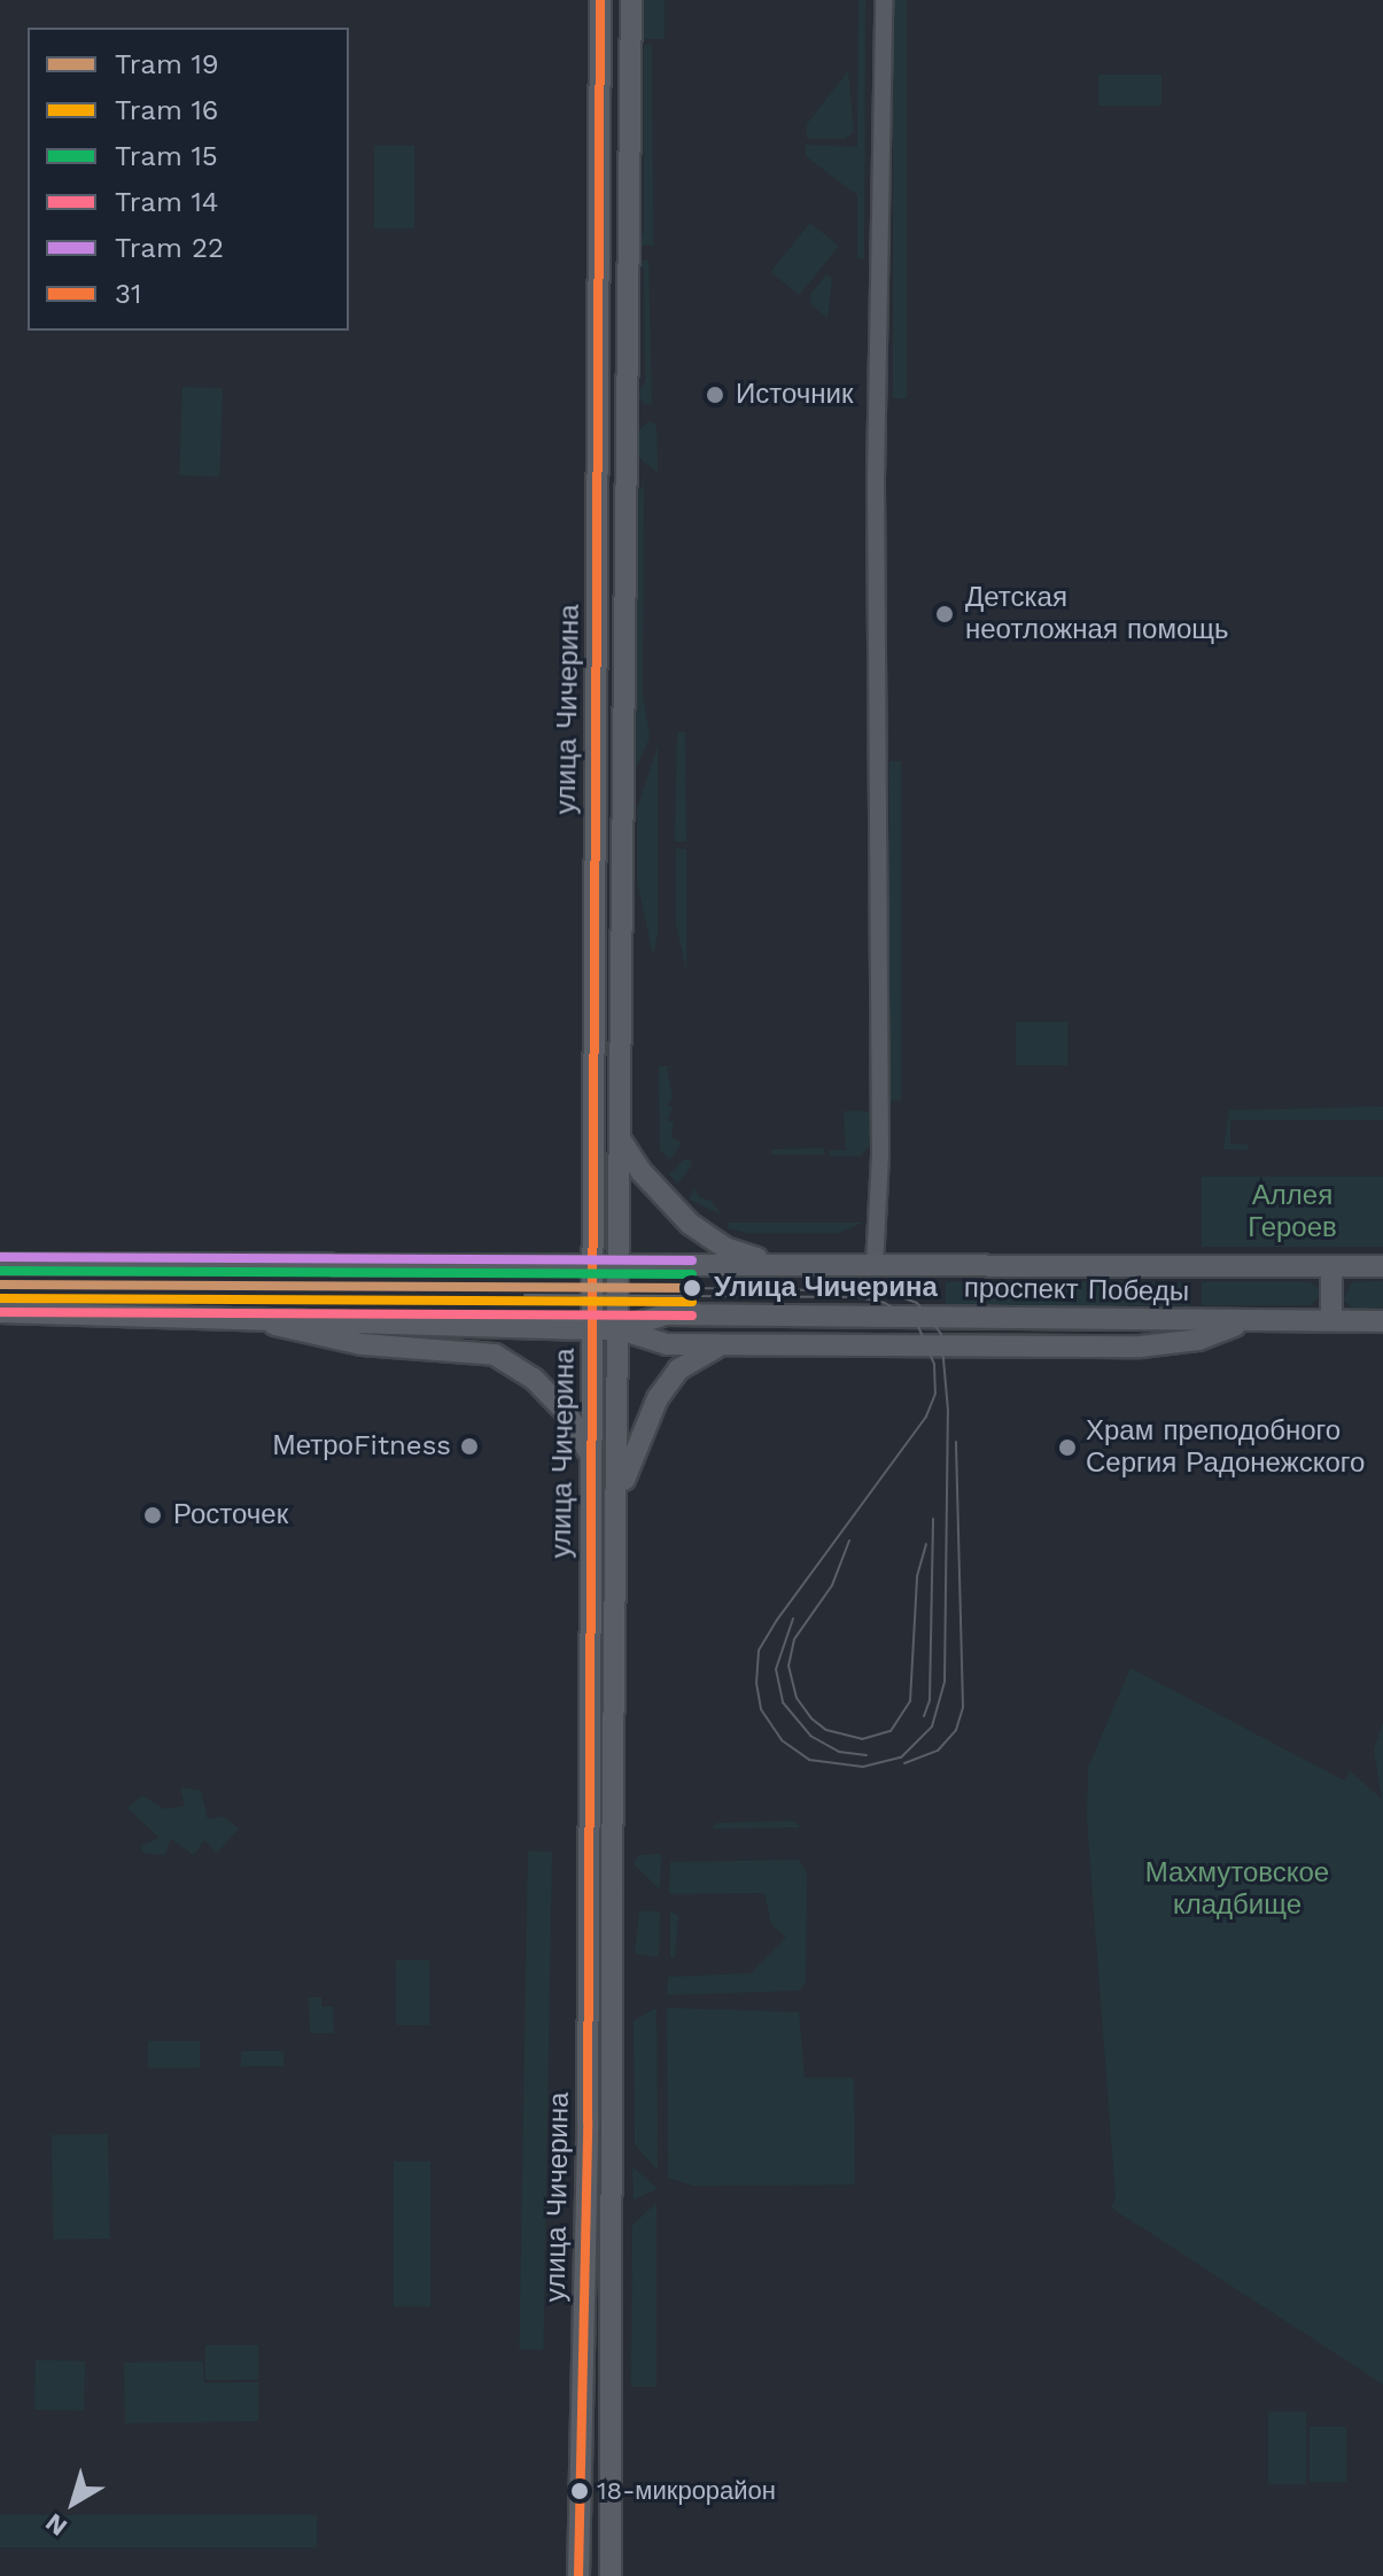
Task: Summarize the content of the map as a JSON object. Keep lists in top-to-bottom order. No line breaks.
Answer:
{"streets":{"main road":["улица Чичерина","проспект Победы"]},"crossings":[["улица Чичерина","проспект Победы"]],"parks":["Аллея Героев","Махмутовское кладбище"],"places":["Источник","Детская неотложная помощь","Улица Чичерина","МетроFitness","Храм преподобного Сергия Радонежского","Росточек","18-микрорайон"],"lines":["transit line 31","tram line 22","tram line 15","tram line 19","tram line 16","tram line 14"],"legend":["Tram 19","Tram 16","Tram 15","Tram 14","Tram 22","31"],"north":"bottom left"}
